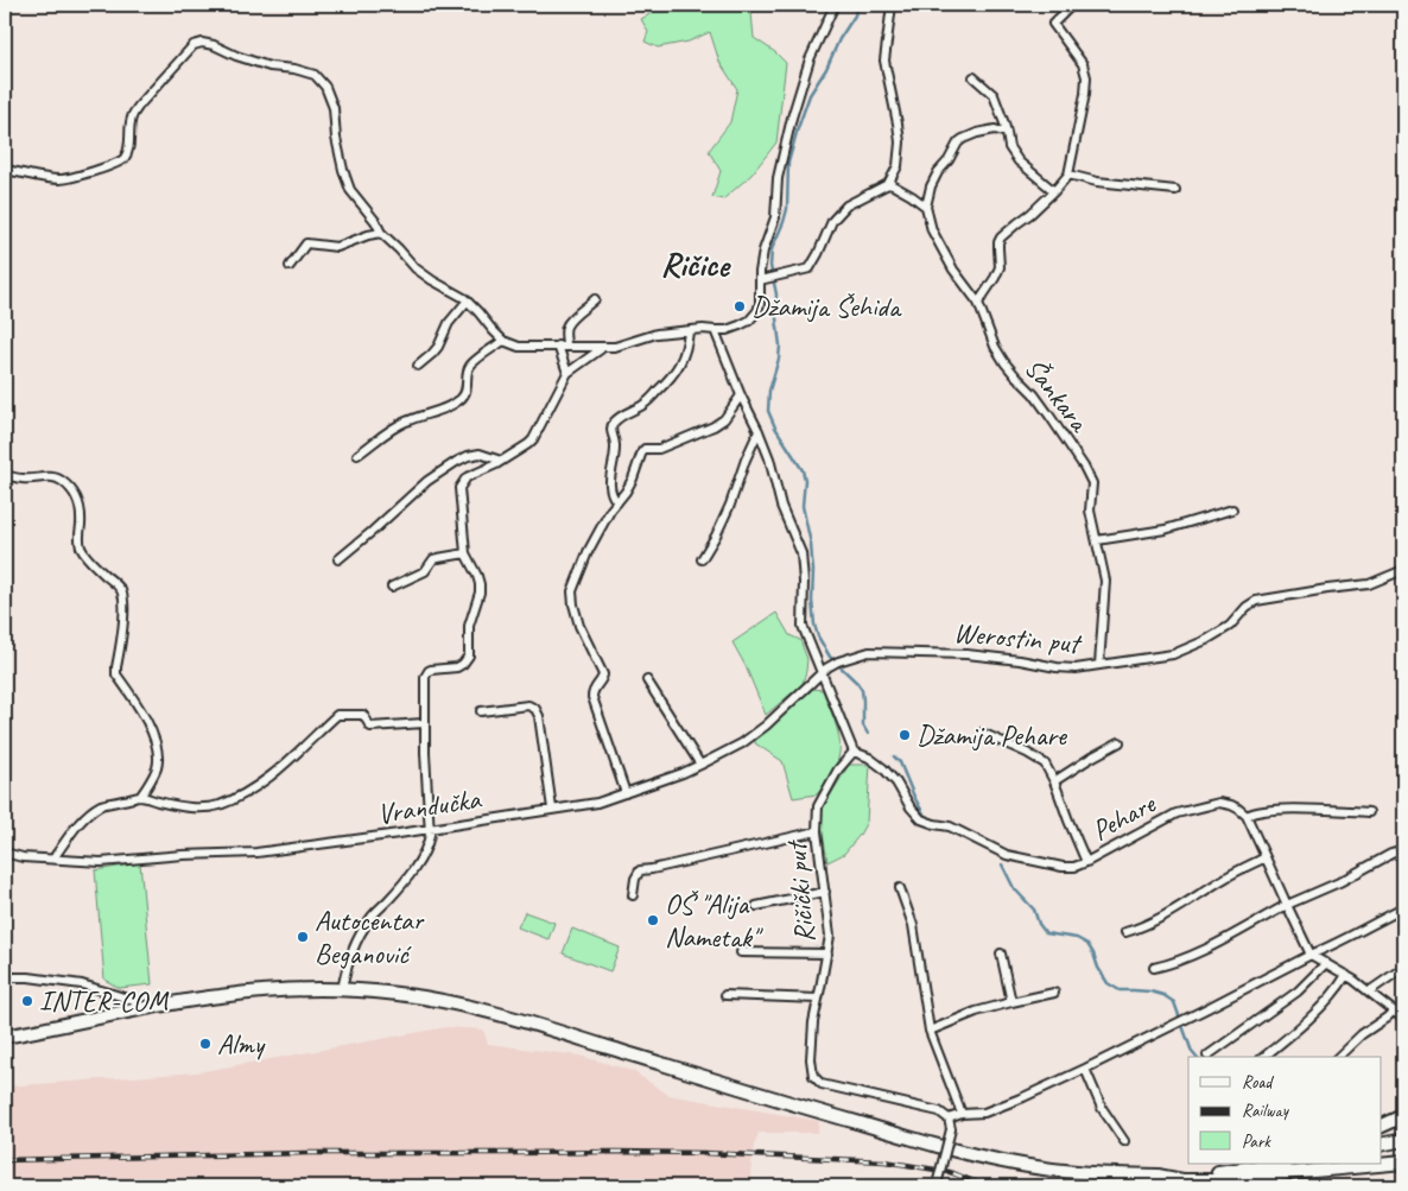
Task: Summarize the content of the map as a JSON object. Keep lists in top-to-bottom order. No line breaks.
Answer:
{"streets":{"street":["Šankara","Werostin put","Vrandučka","Pehare","Ričički put"]},"crossings":[["Šankara","Werostin put"],["Werostin put","Vrandučka"],["Pehare","Ričički put"]],"districts":["Ričice"],"places":["Džamija Šehida","Džamija Pehare","OŠ \"Alija Nametak\"","Autocentar Beganović","INTER-COM","Almy"],"legend":["Road","Railway","Park"]}
